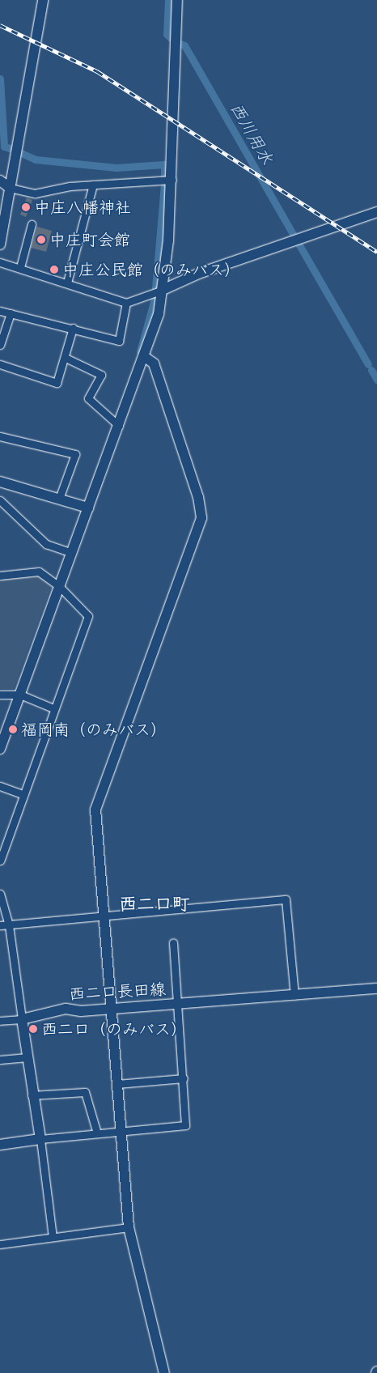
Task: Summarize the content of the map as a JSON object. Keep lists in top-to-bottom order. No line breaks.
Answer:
{"streets":{"street":["西二口長田線"]},"districts":["西二口町"],"water":["西川用水"],"places":["中庄八幡神社","中庄町会館","中庄公民館（のみバス）","福岡南（のみバス）","西二口（のみバス）"]}
